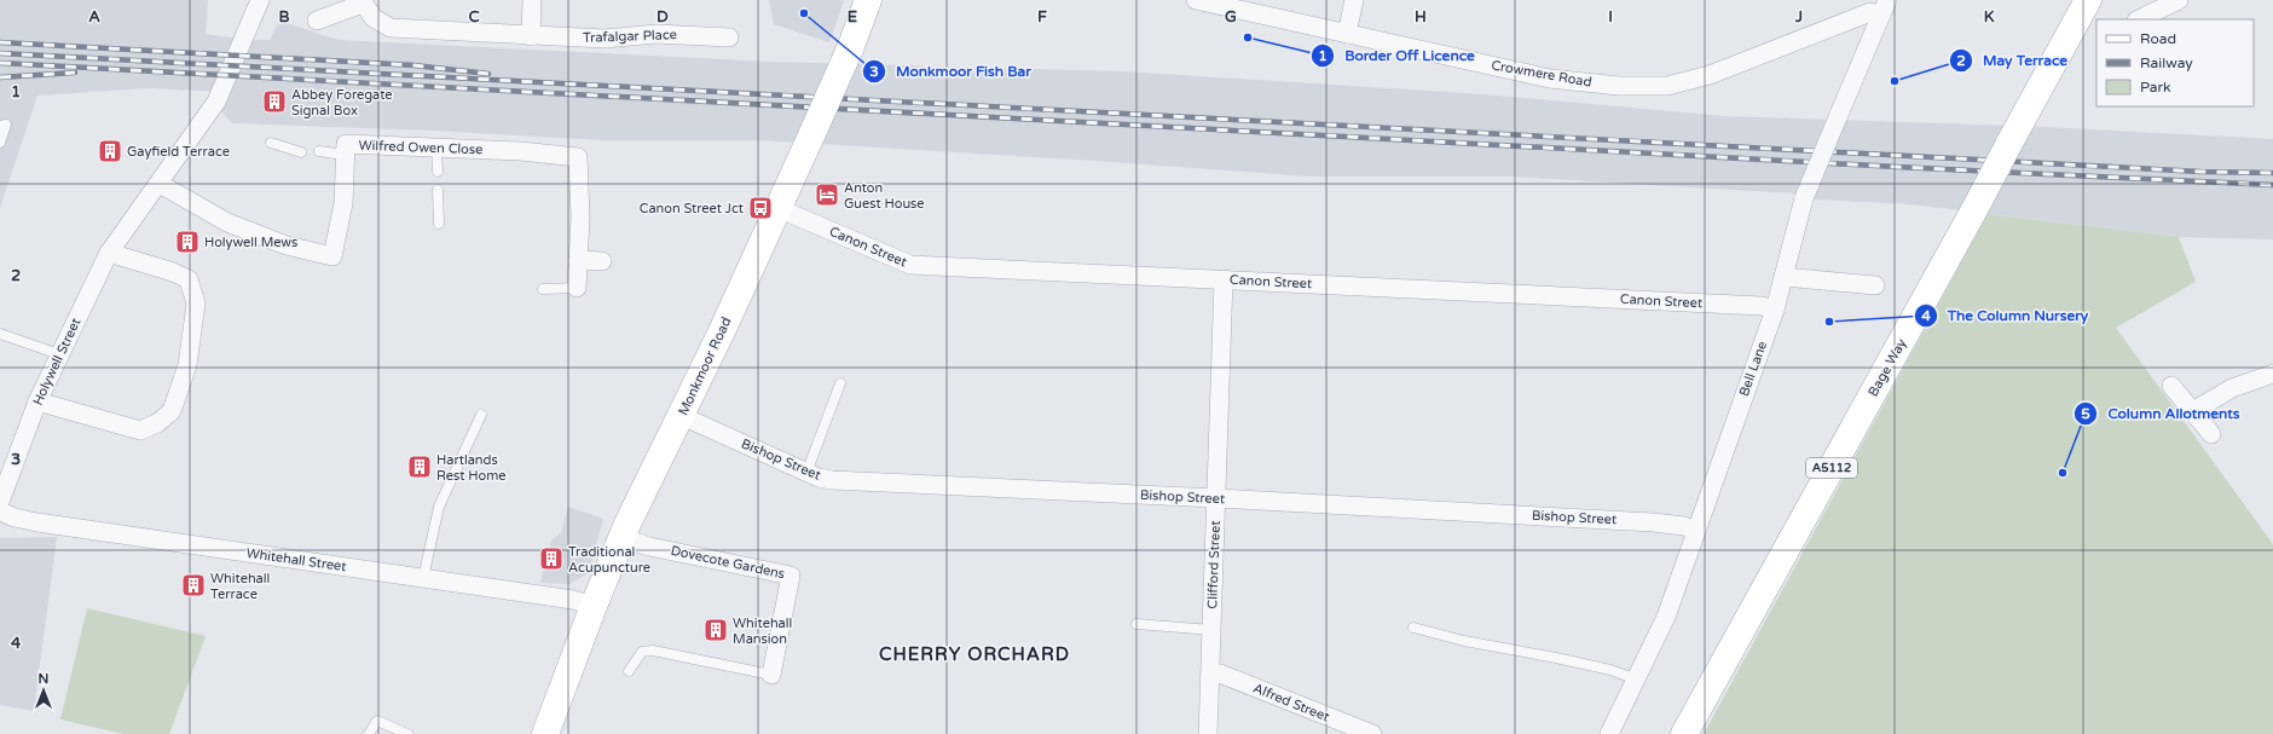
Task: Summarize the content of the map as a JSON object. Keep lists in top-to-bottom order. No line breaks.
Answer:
{"streets":{"main road":["Monkmoor Road","Bage Way","A5112"],"street":["Trafalgar Place","Crowmere Road","Wilfred Owen Close","Canon Street","Holywell Street","Bell Lane","Bishop Street","Whitehall Street","Dovecote Gardens","Clifford Street","Alfred Street"]},"crossings":[["Crowmere Road","Bell Lane"],["Wilfred Owen Close","Holywell Street"],["Canon Street","Monkmoor Road"],["Canon Street","Bell Lane"],["Canon Street","Clifford Street"],["Monkmoor Road","Bishop Street"],["Monkmoor Road","Whitehall Street"],["Monkmoor Road","Dovecote Gardens"],["Bell Lane","Bishop Street"],["Bishop Street","Clifford Street"],["Clifford Street","Alfred Street"]],"districts":["CHERRY ORCHARD"],"places":{"other":["Monkmoor Fish Bar","Border Off Licence","May Terrace","The Column Nursery","Column Allotments"],"building":["Abbey Foregate Signal Box","Gayfield Terrace","Holywell Mews","Hartlands Rest Home","Traditional Acupuncture","Whitehall Terrace","Whitehall Mansion"],"hotel":["Anton Guest House"],"bus stop":["Canon Street Jct"]},"legend":["Road","Railway","Park"],"north":"top","grid":{"columns":["A","B","C","D","E","F","G","H","I","J","K"],"rows":["1","2","3","4"]}}
